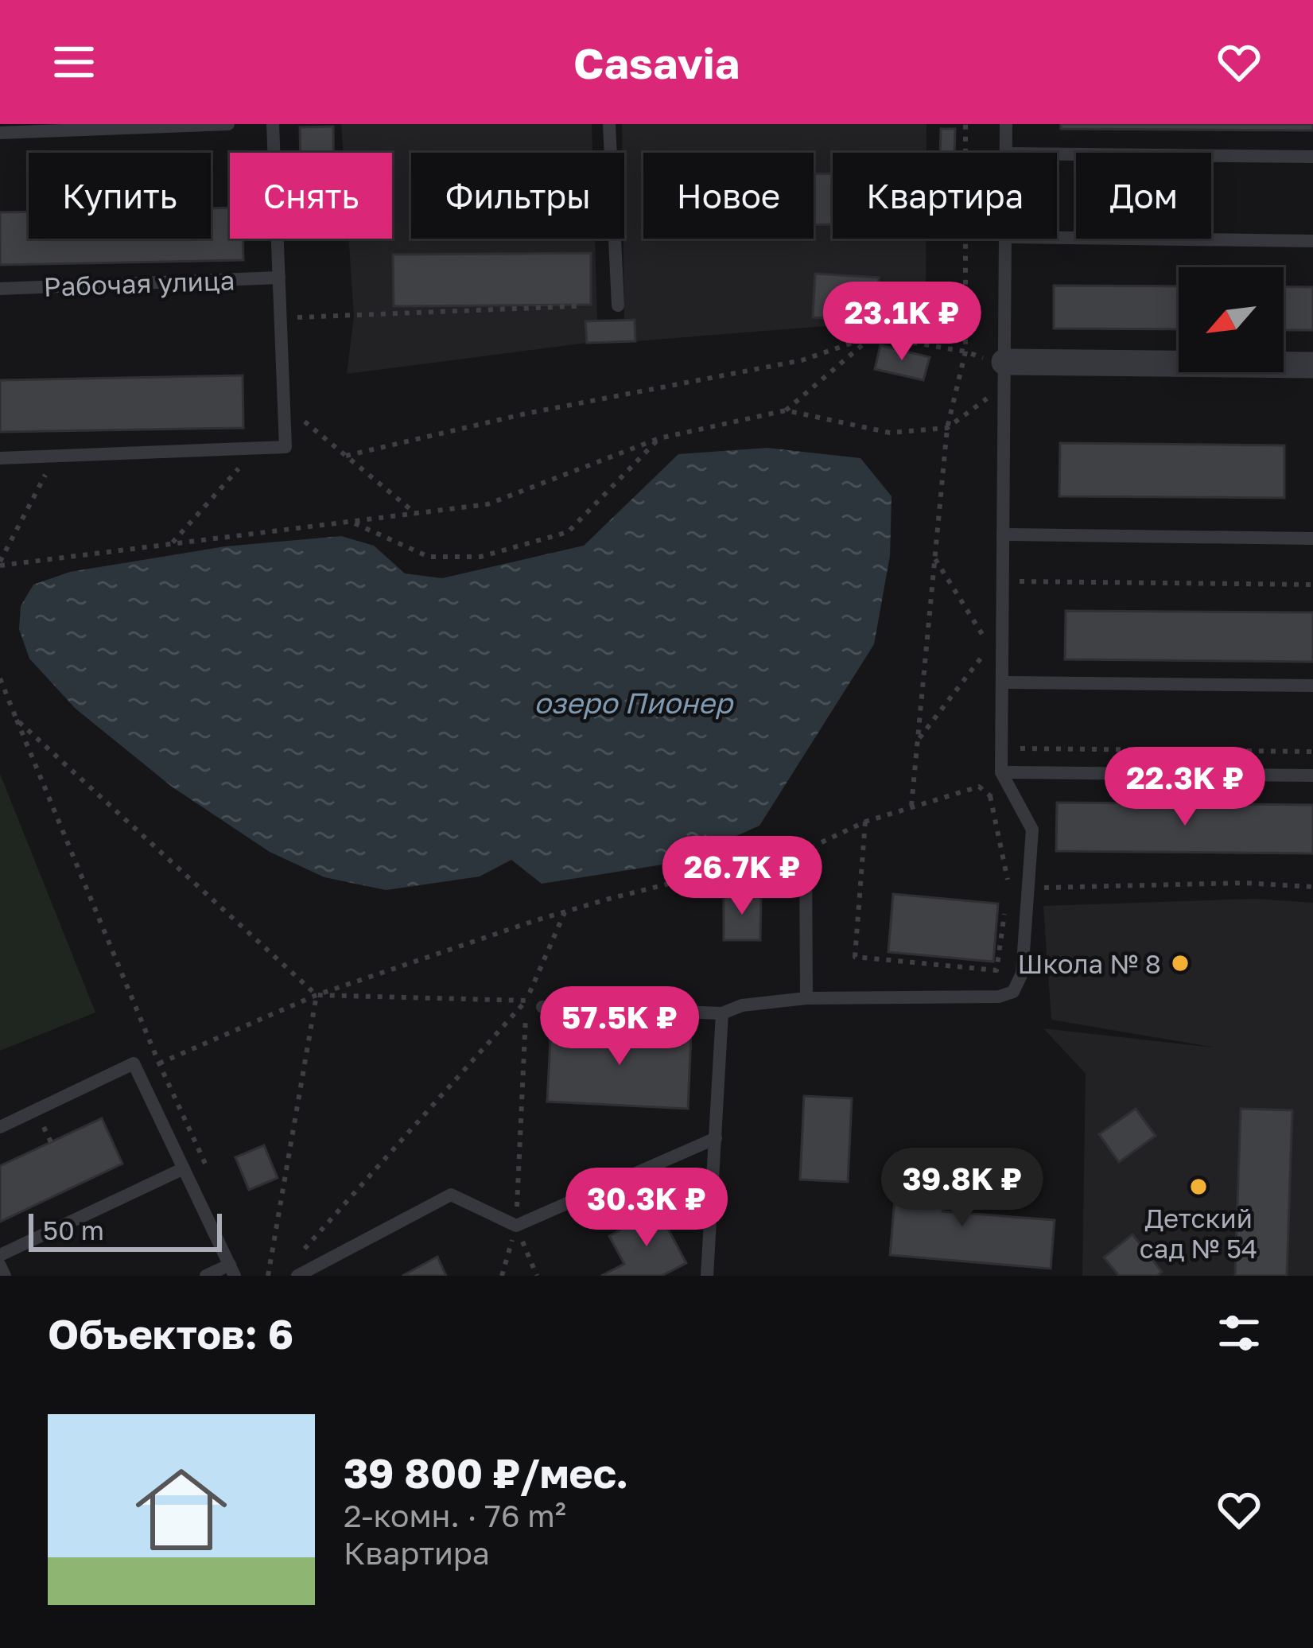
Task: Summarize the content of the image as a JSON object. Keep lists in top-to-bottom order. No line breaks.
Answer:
{"streets":{"lane":["Рабочая улица"]},"water":["озеро Пионер"],"places":["Школа № 8","Детский сад № 54"],"scale_bar":"50 m","north":"bottom left","page":{"header":"Casavia","chip":["Купить","Снять","Фильтры","Новое","Квартира","Дом"],"price":["23.1K ₽","22.3K ₽","26.7K ₽","57.5K ₽","39.8K ₽","30.3K ₽"],"scale":"50 m","heading":"Объектов: 6","list":[{"name":"39 800 ₽/мес.","note":"2-комн. · 76 m² · Квартира"}]}}
